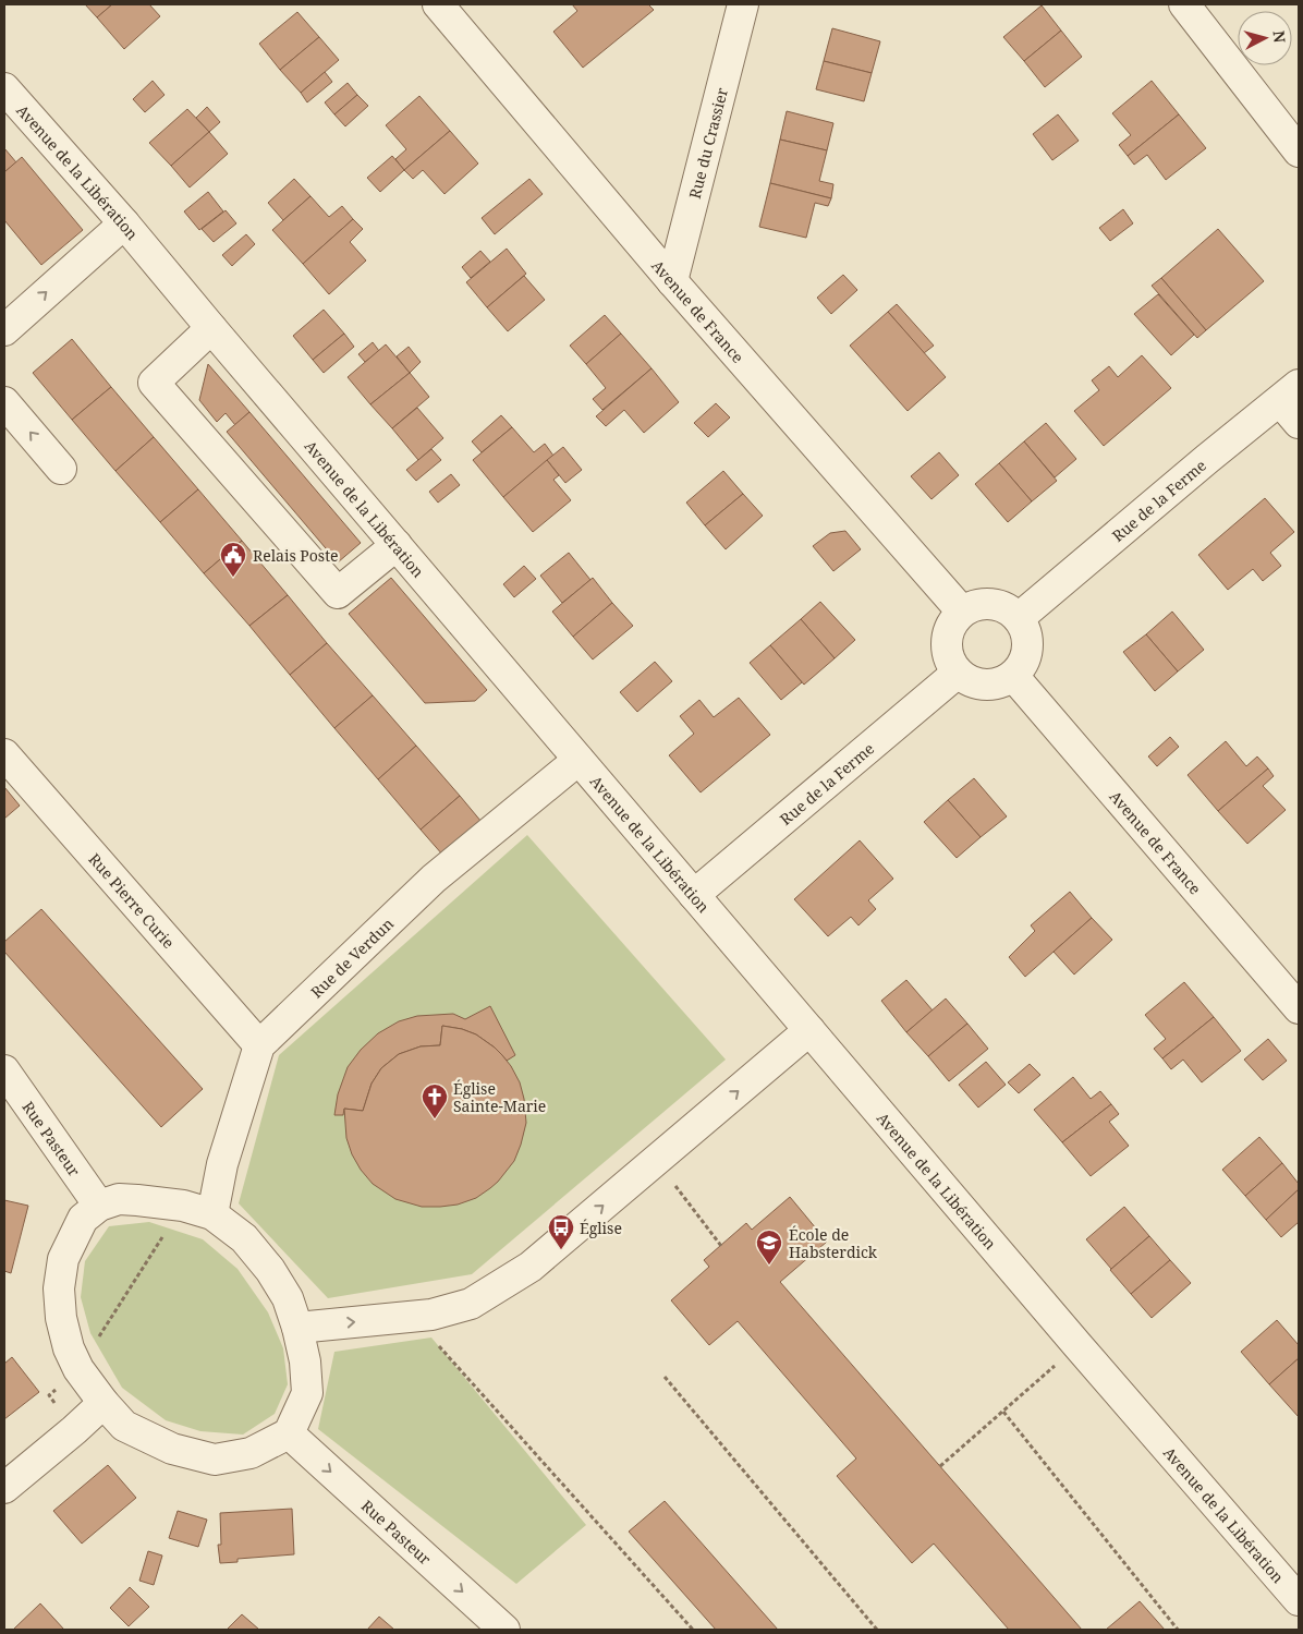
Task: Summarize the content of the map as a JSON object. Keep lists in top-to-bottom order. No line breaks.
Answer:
{"streets":{"street":["Rue du Crassier","Avenue de la Libération","Avenue de France","Rue de la Ferme","Rue Pierre Curie","Rue de Verdun","Rue Pasteur"]},"crossings":[["Rue du Crassier","Avenue de France"],["Avenue de la Libération","Rue de la Ferme"],["Avenue de la Libération","Rue de Verdun"],["Avenue de France","Rue de la Ferme"],["Rue Pierre Curie","Rue de Verdun"]],"one_way":["Rue Pasteur"],"places":{"public building":["Relais Poste"],"church":["Église Sainte-Marie"],"bus stop":["Église"],"school or university":["École de Habsterdick"]},"north":"right"}
